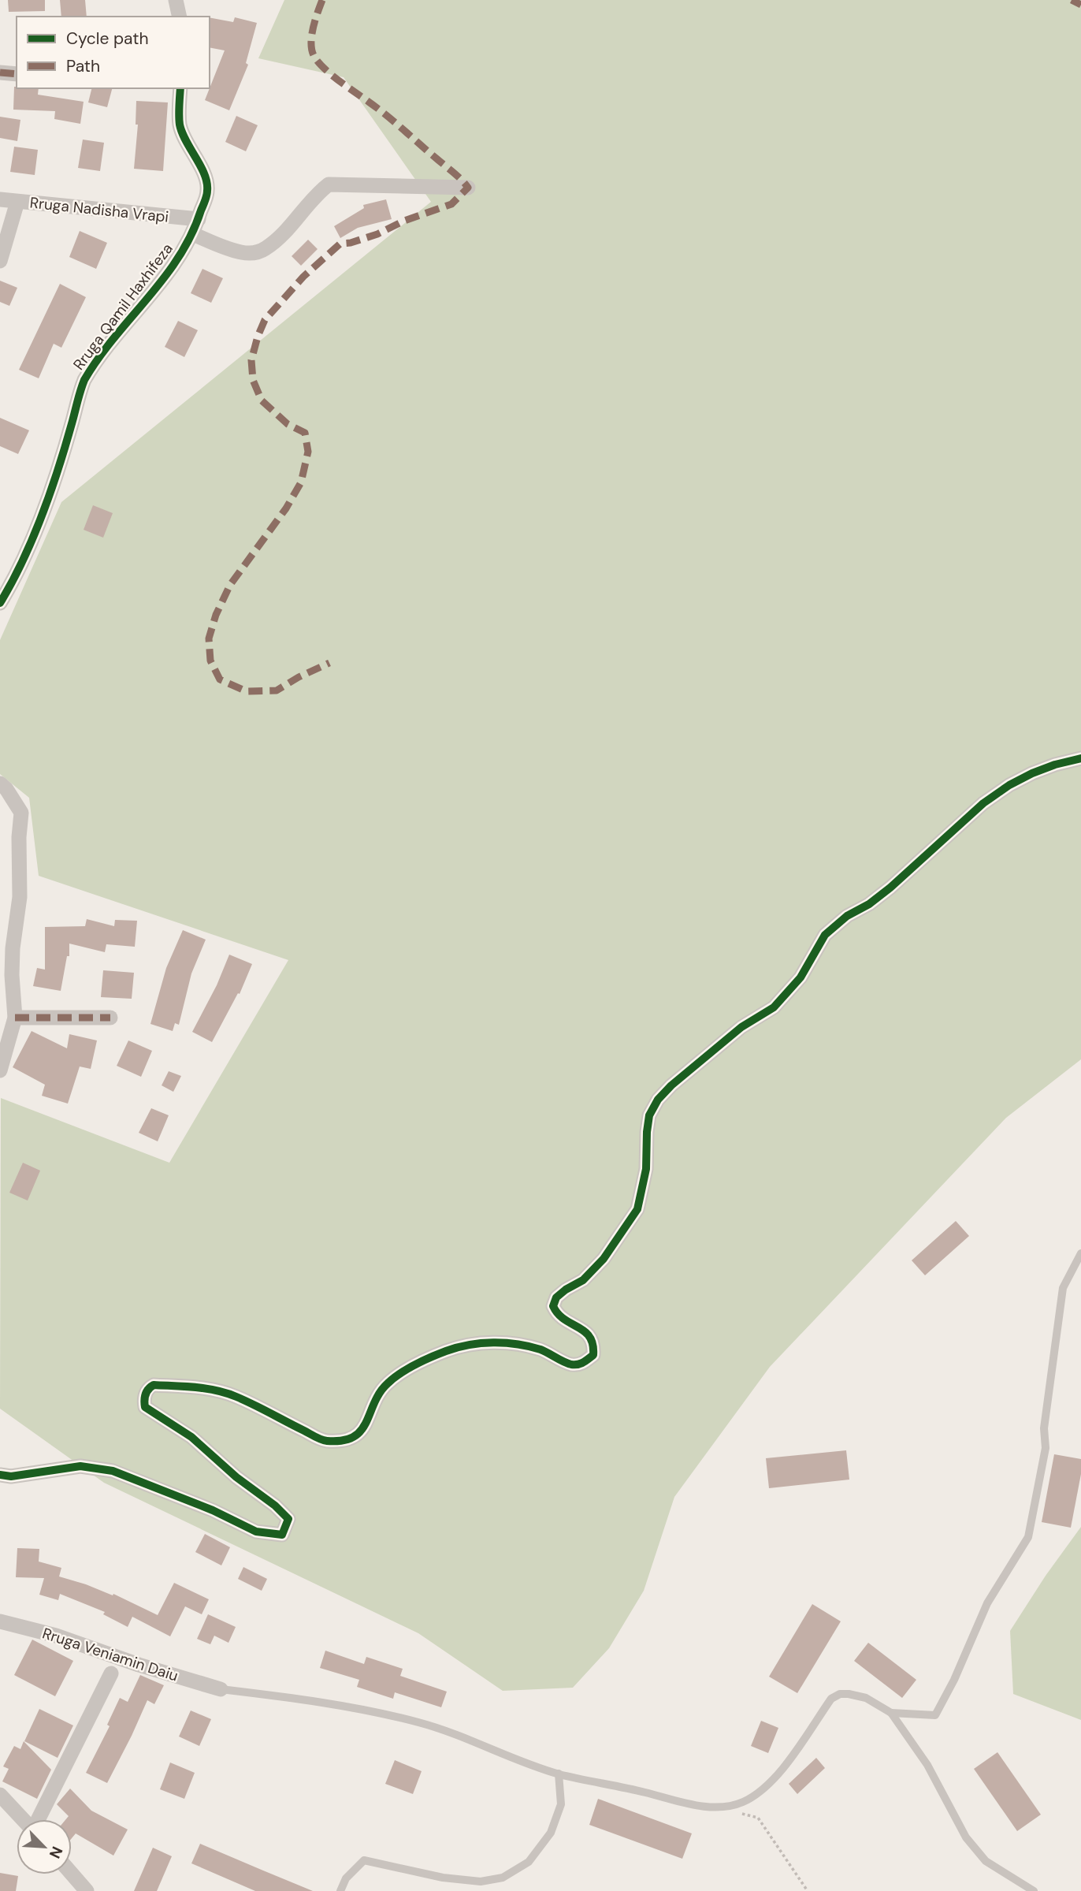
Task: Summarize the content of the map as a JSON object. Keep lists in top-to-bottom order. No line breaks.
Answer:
{"streets":{"street":["Rruga Nadisha Vrapi","Rruga Qamil Haxhifeza","Rruga Veniamin Daiu"]},"crossings":[["Rruga Nadisha Vrapi","Rruga Qamil Haxhifeza"]],"legend":["Cycle path","Path"],"north":"bottom right"}
